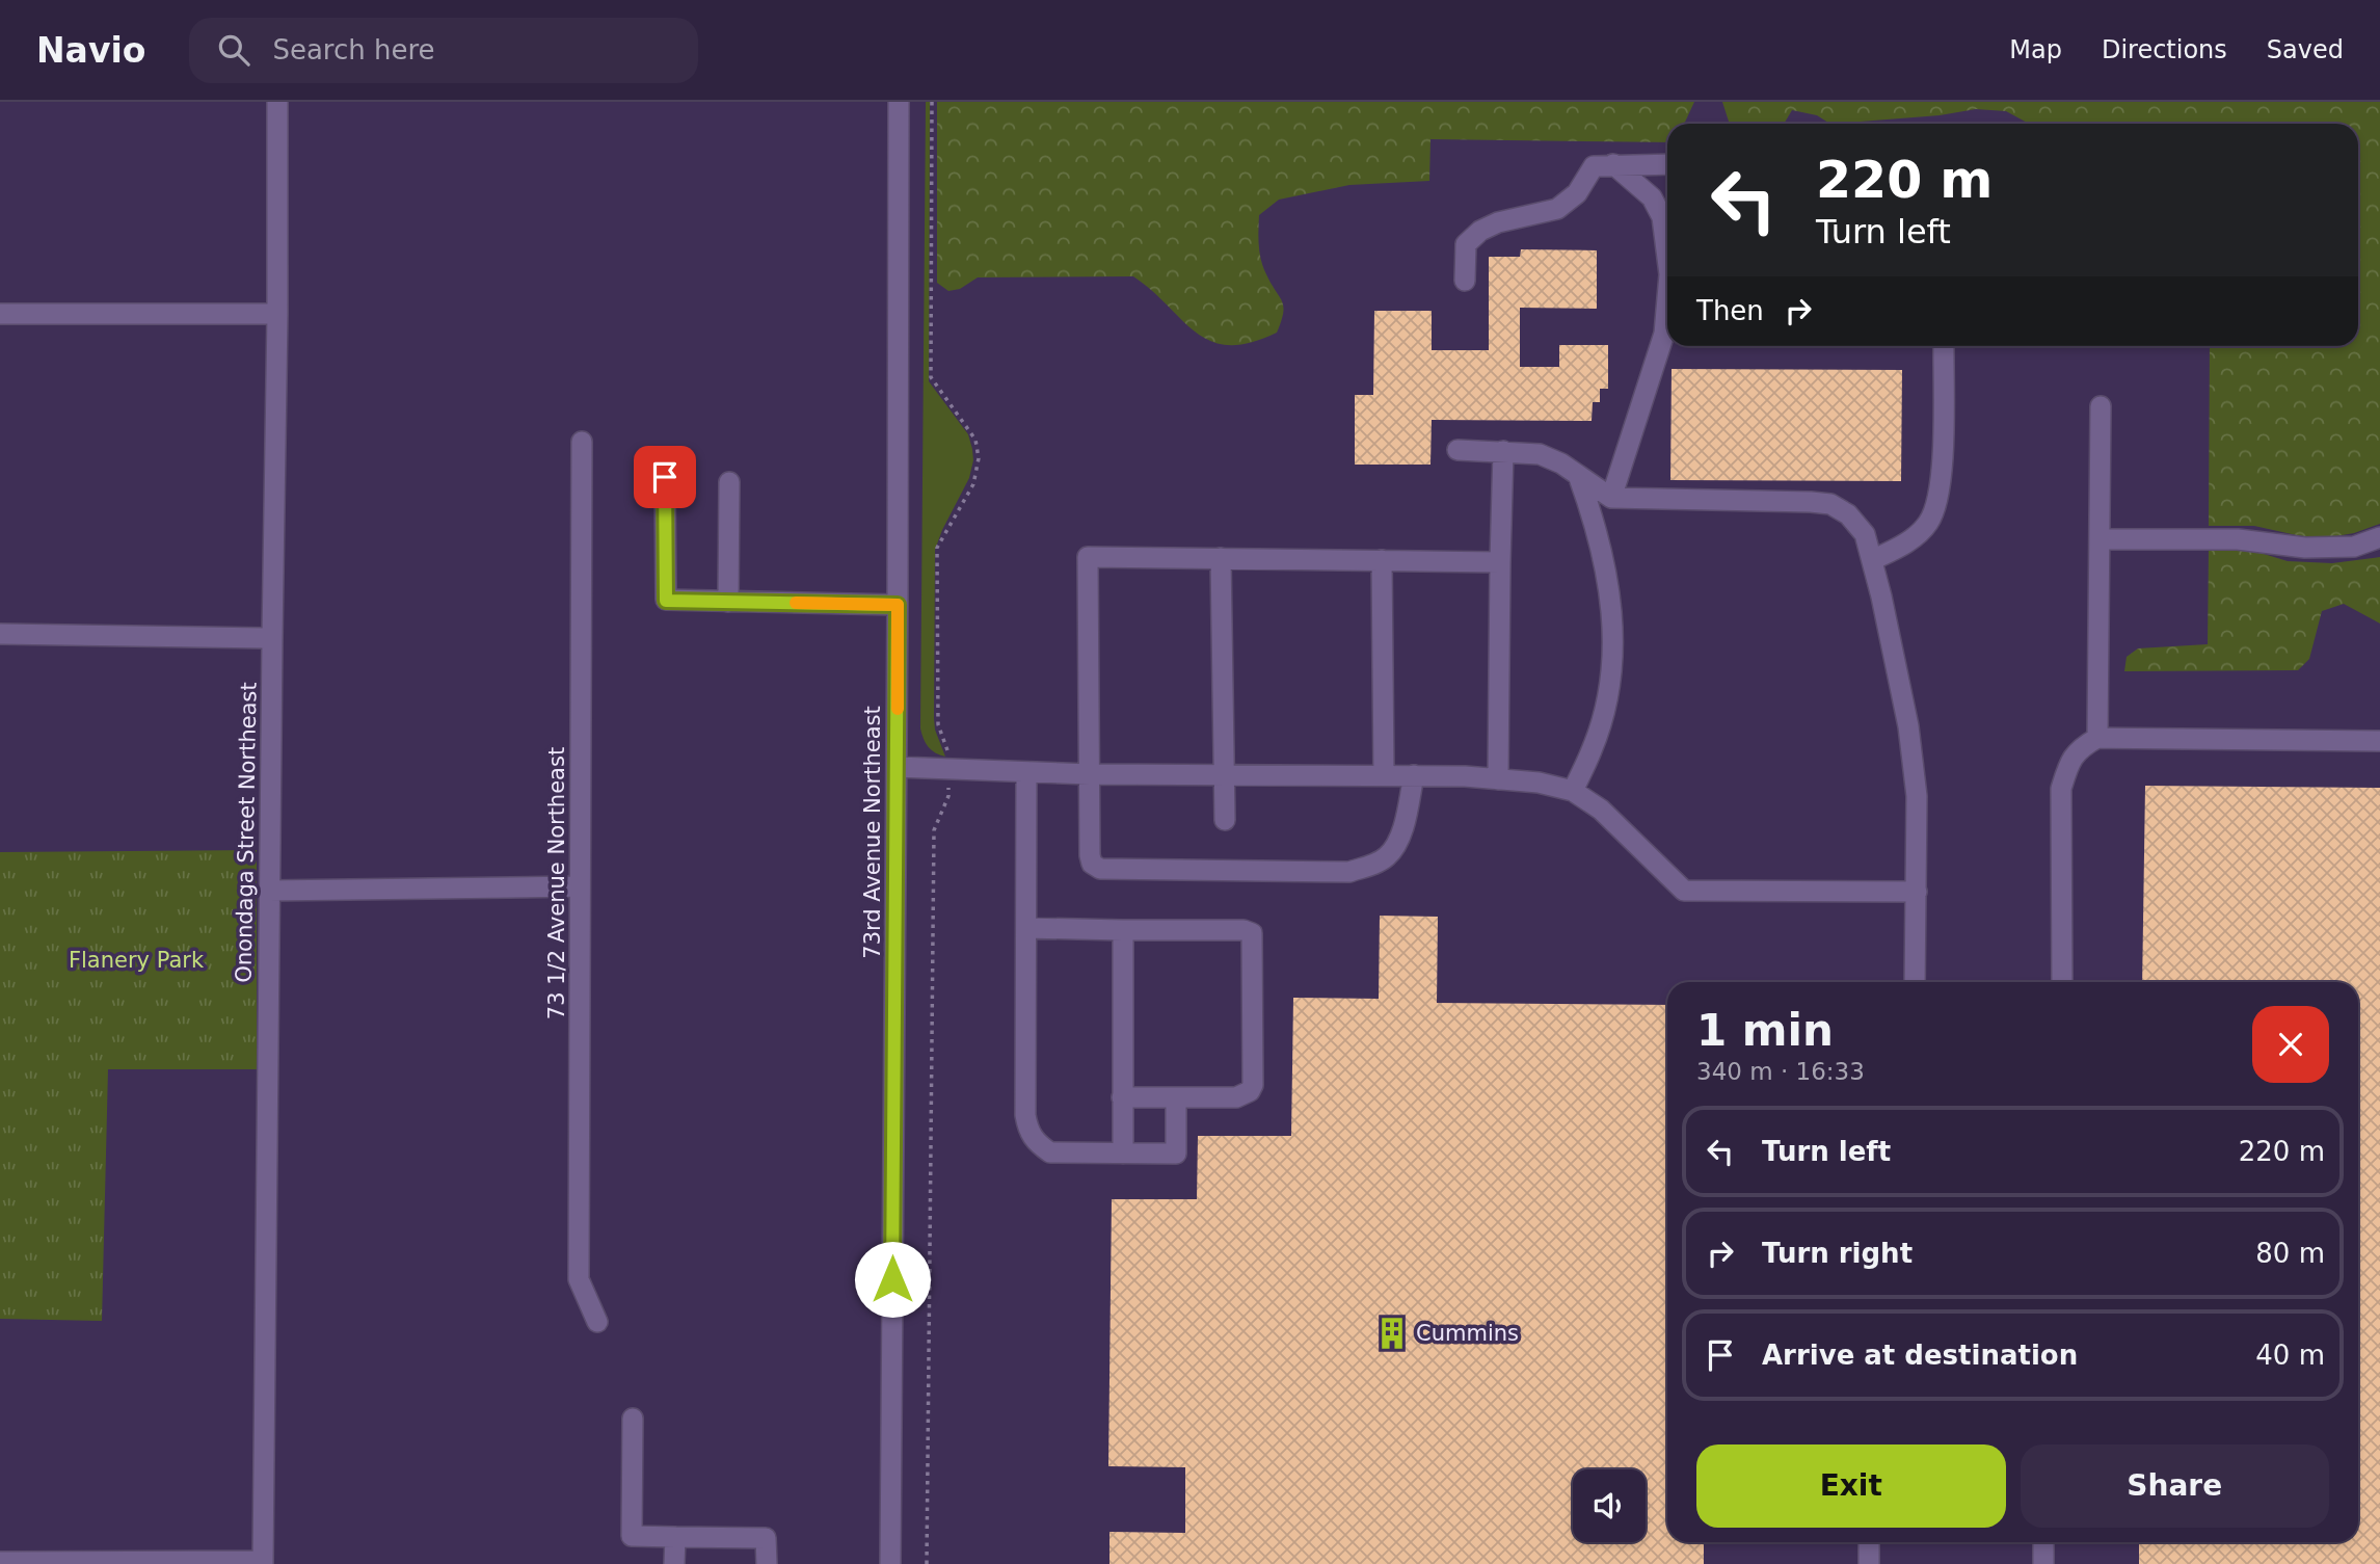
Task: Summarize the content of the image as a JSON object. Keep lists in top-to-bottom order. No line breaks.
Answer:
{"streets":{"street":["Onondaga Street Northeast","73rd Avenue Northeast","73 1/2 Avenue Northeast"]},"parks":["Flanery Park"],"places":{"building":["Cummins"]},"page":{"header":"Navio","search":"Search here","nav":["Map","Directions","Saved"],"turn":["220 m","Turn left"],"then":"Then","heading":["1 min","340 m · 16:33"],"list":[{"name":"Turn left","value":"220 m"},{"name":"Turn right","value":"80 m"},{"name":"Arrive at destination","value":"40 m"}],"buttons":["Exit","Share"]}}
